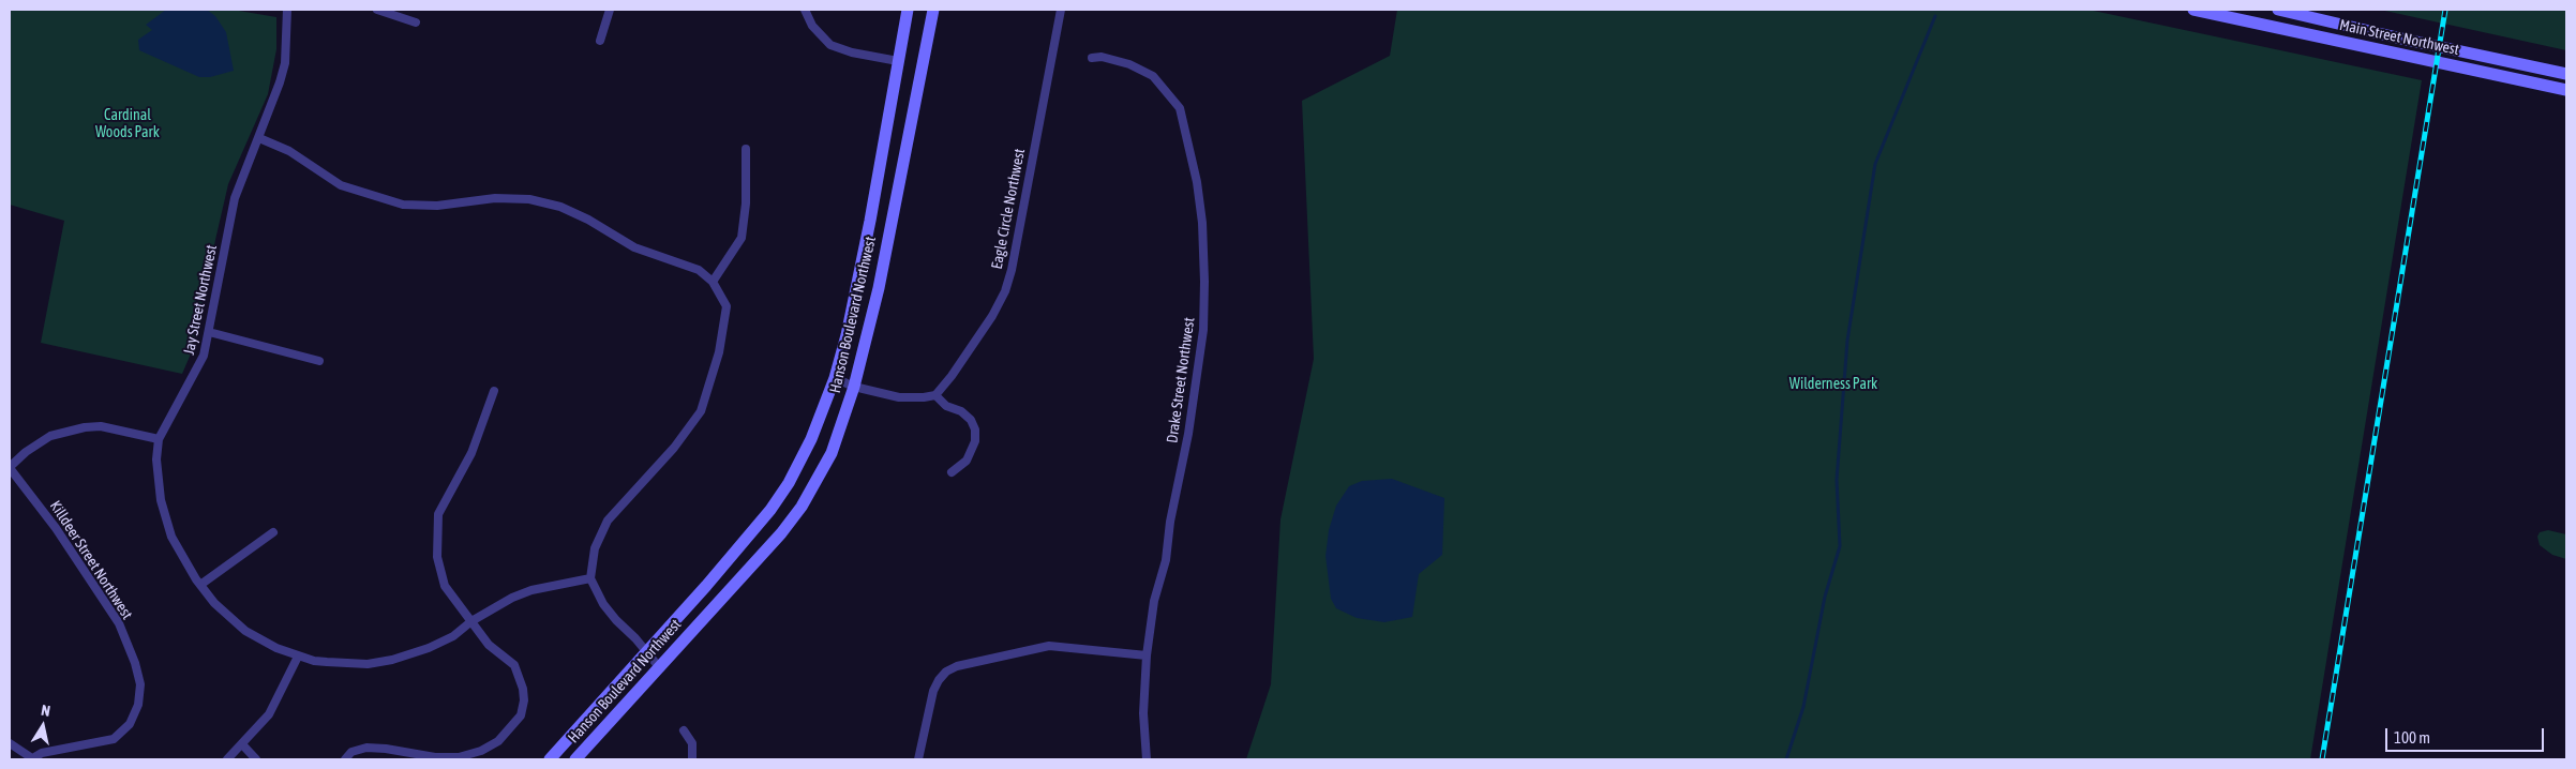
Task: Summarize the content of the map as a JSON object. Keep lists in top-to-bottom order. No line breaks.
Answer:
{"streets":{"main road":["Main Street Northwest","Hanson Boulevard Northwest"],"street":["Eagle Circle Northwest","Jay Street Northwest","Drake Street Northwest","Killdeer Street Northwest"]},"parks":["Cardinal Woods Park","Wilderness Park"],"scale_bar":"100 m","north":"top"}
